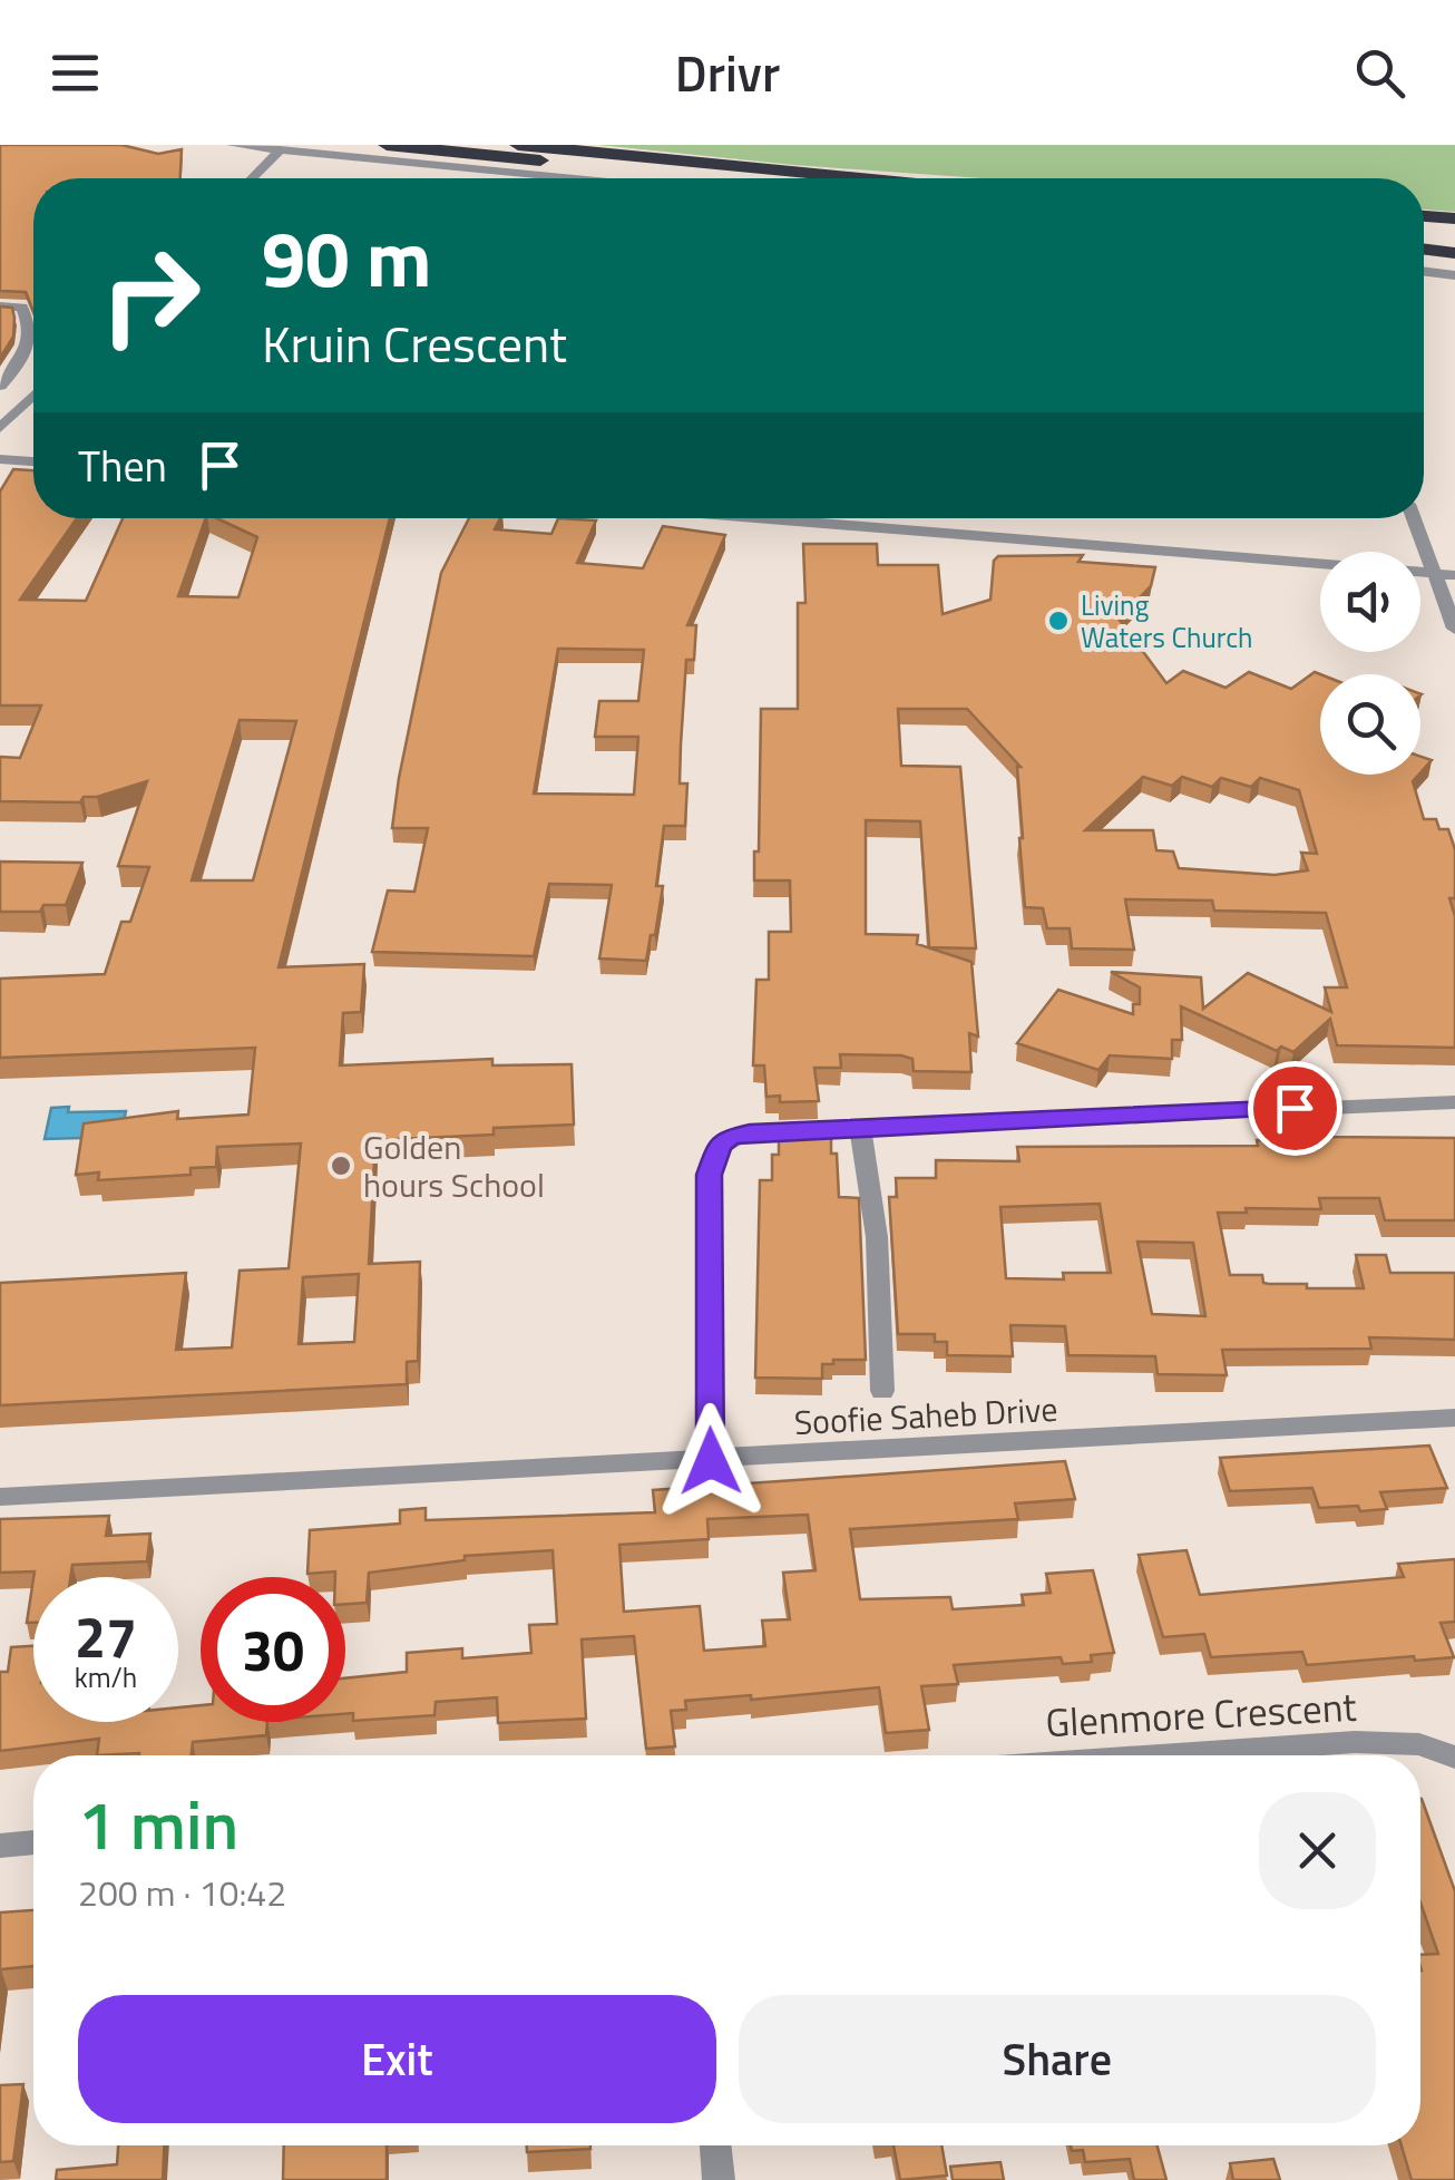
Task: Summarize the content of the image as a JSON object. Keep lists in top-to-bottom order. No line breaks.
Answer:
{"streets":{"street":["Soofie Saheb Drive","Glenmore Crescent"]},"places":["Living Waters Church","Golden hours School"],"page":{"header":"Drivr","turn":["90 m","Kruin Crescent"],"then":"Then","speed":"27 km/h","limit":"30","heading":["1 min","200 m · 10:42"],"buttons":["Exit","Share"]}}
